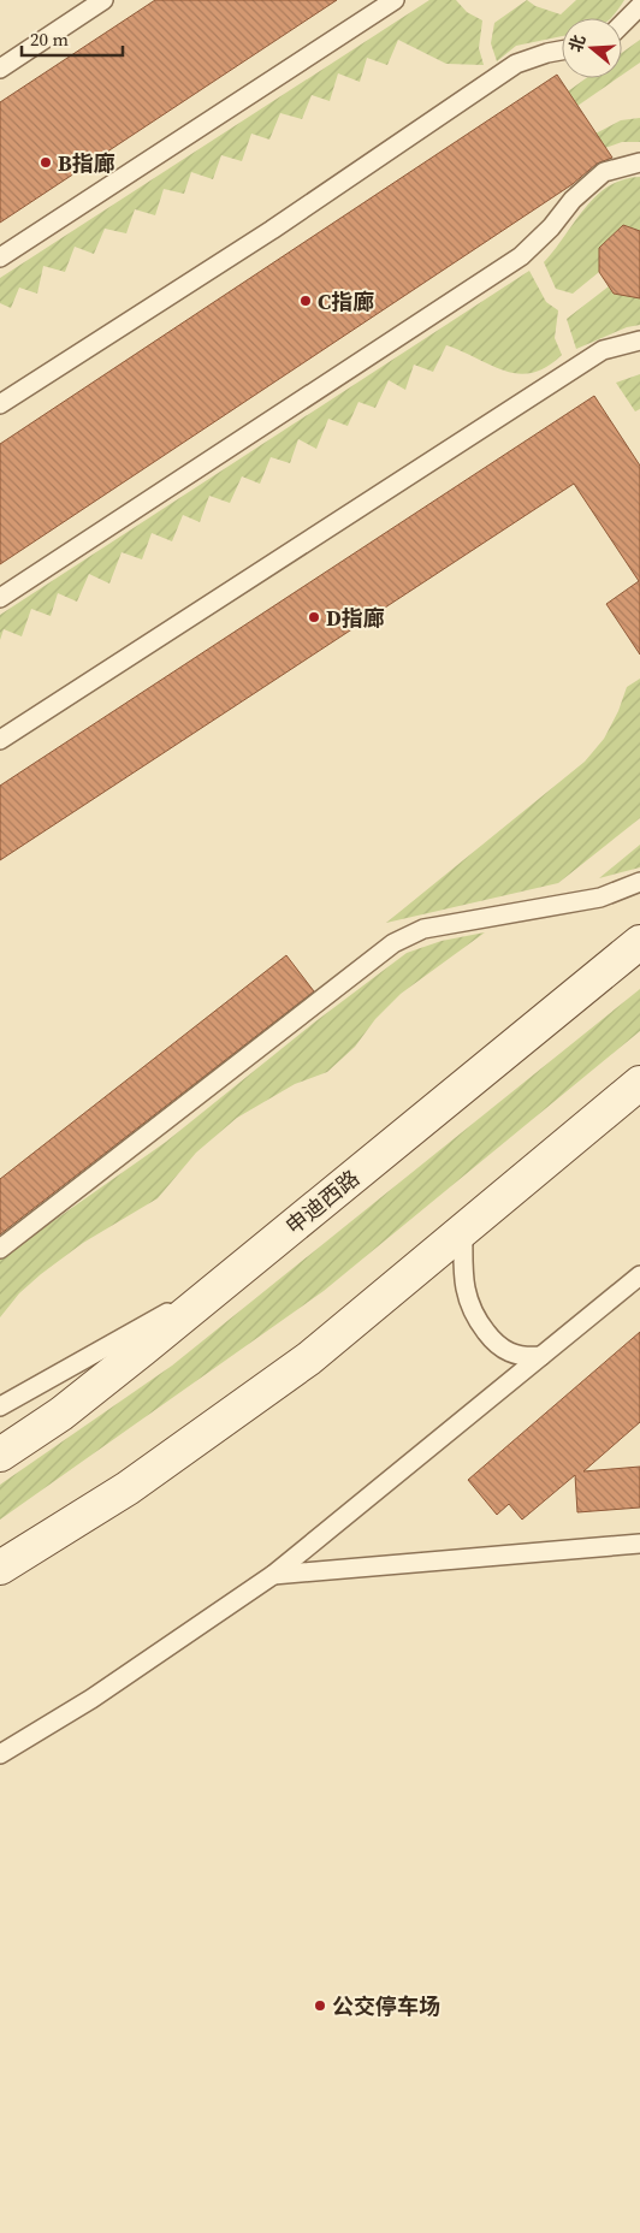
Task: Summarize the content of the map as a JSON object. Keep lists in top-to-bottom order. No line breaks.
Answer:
{"streets":{"street":["申迪西路"]},"places":["B指廊","C指廊","D指廊","公交停车场"],"scale_bar":"20 m","north":"left"}
